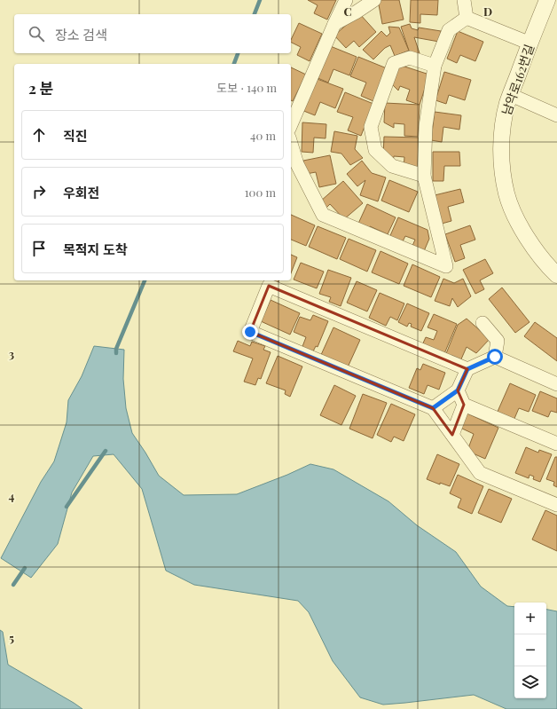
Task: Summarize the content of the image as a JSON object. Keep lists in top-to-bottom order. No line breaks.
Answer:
{"streets":{"street":["남악로162번길"]},"page":{"search":"장소 검색","heading":["2 분","도보 · 140 m"],"list":[["직진","40 m"],["우회전","100 m"],"목적지 도착"],"map_buttons":["+","−"]},"grid":{"columns":["C","D"],"rows":["3","4","5"]}}
